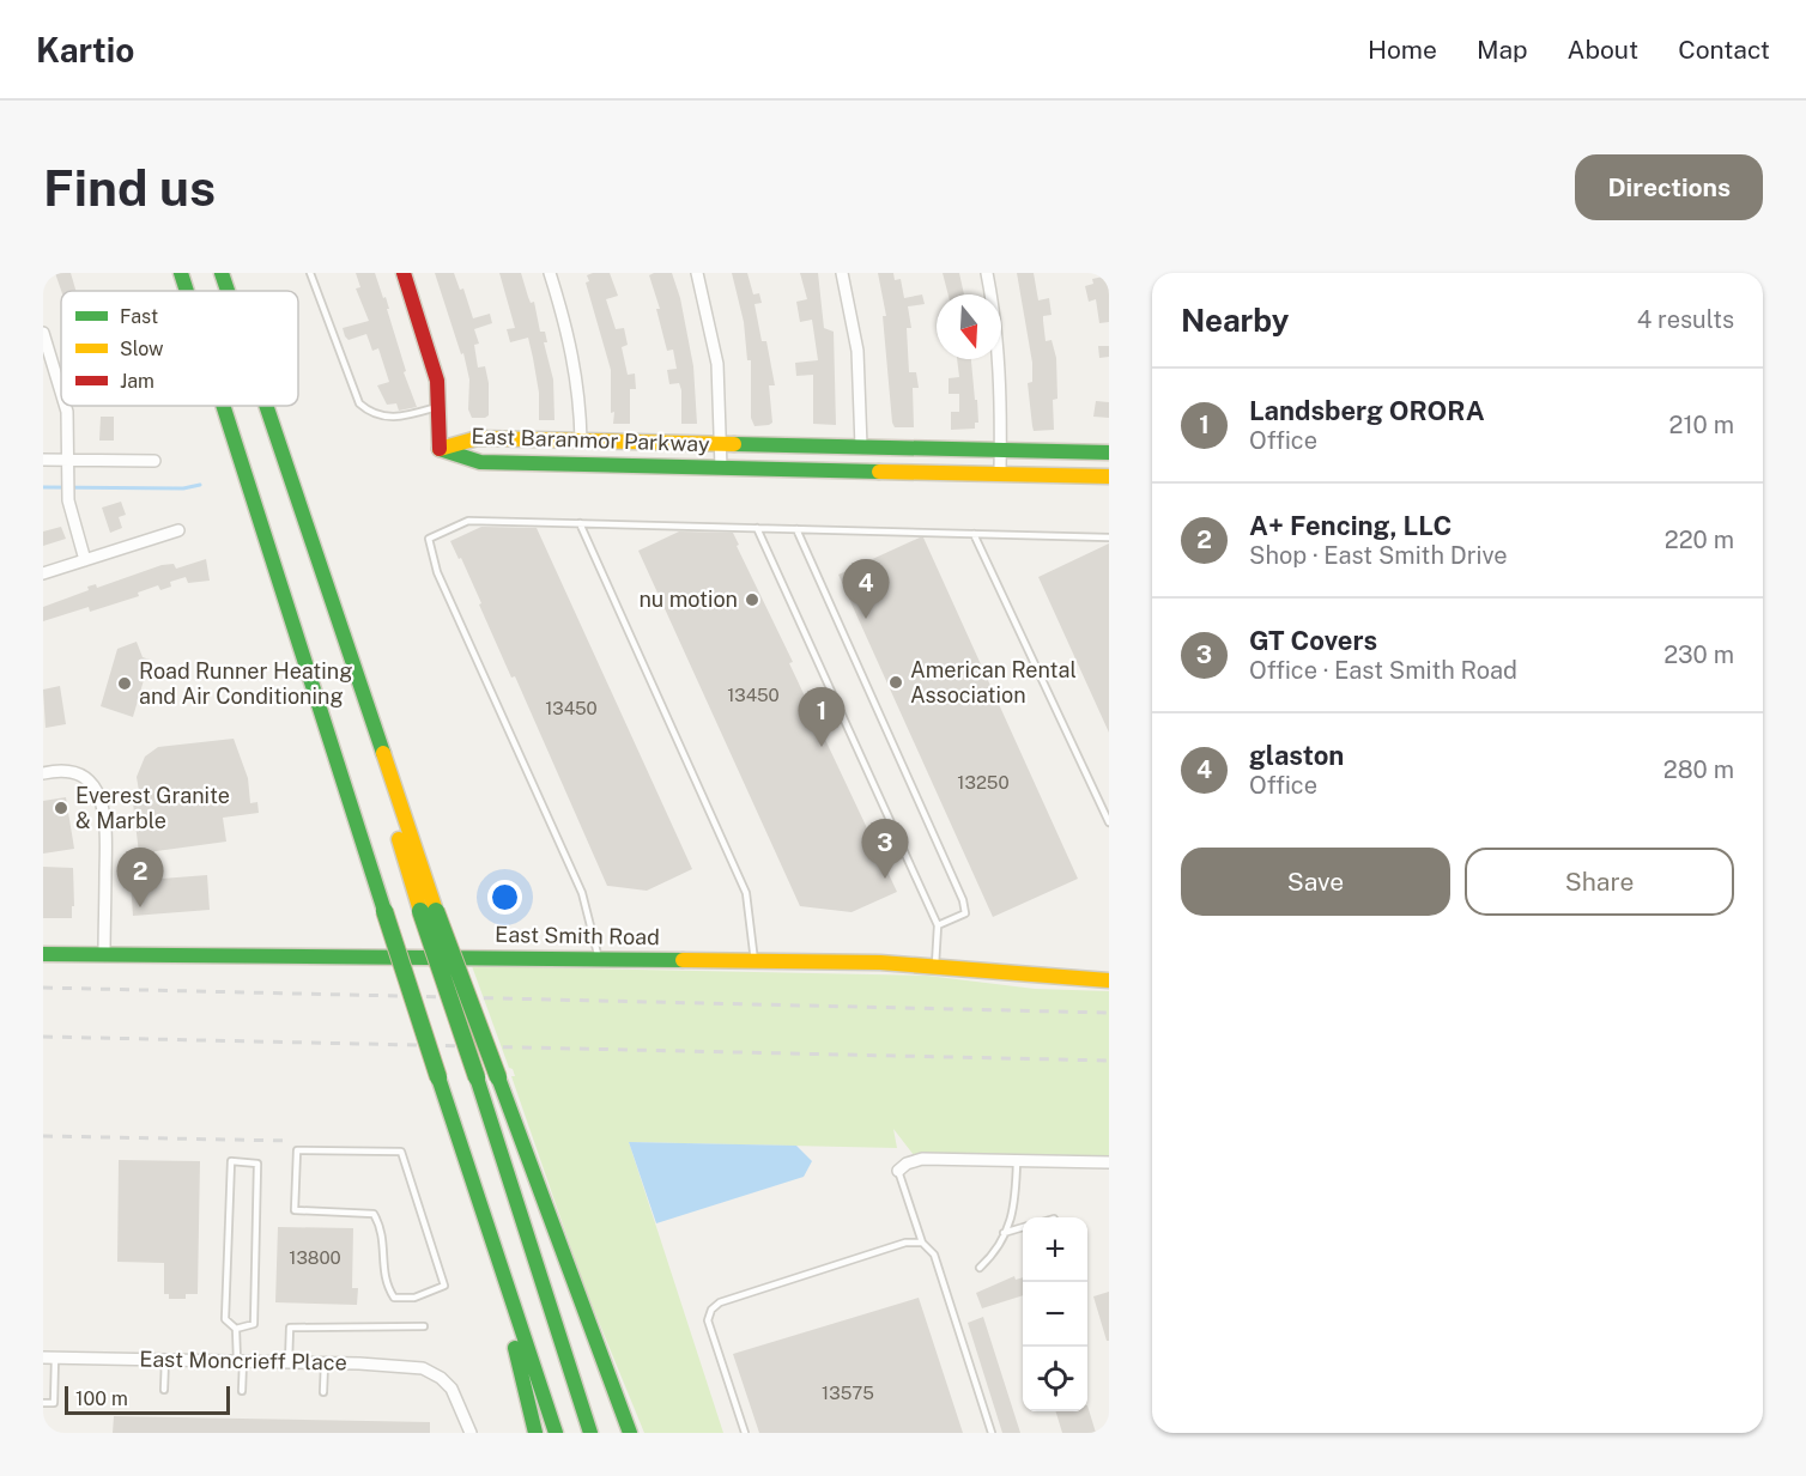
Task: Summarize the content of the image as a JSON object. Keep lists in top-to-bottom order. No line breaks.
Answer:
{"streets":{"main road":["East Baranmor Parkway","East Smith Road"],"street":["East Moncrieff Place"]},"places":["nu motion","American Rental Association","Road Runner Heating and Air Conditioning","Everest Granite & Marble"],"house_numbers":["13450","13450","13250","13800","13575"],"legend":["Fast","Slow","Jam"],"scale_bar":"100 m","north":"bottom","page":{"header":"Kartio","nav":["Home","Map","About","Contact"],"buttons":["Directions",["Save","Share"]],"title":"Find us","heading":["Nearby","4 results"],"list":[{"mark":"1","name":"Landsberg ORORA","note":"Office","value":"210 m"},{"mark":"2","name":"A+ Fencing, LLC","note":"Shop · East Smith Drive","value":"220 m"},{"mark":"3","name":"GT Covers","note":"Office · East Smith Road","value":"230 m"},{"mark":"4","name":"glaston","note":"Office","value":"280 m"}],"pins":["4","1","3","2"],"map_buttons":["+","−"],"scale":"100 m"}}
